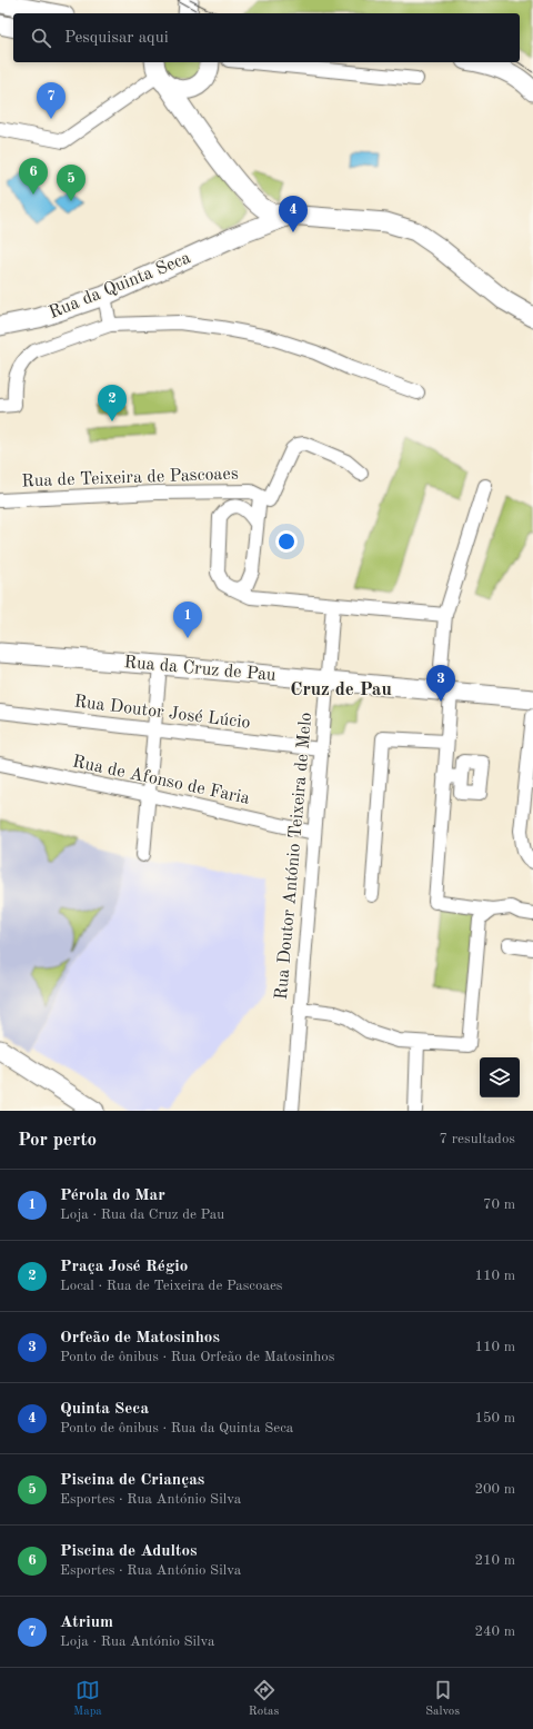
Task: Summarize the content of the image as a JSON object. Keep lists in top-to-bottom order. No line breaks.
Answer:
{"streets":{"street":["Rua da Quinta Seca","Rua de Teixeira de Pascoaes","Rua da Cruz de Pau","Rua Doutor José Lúcio","Rua de Afonso de Faria","Rua Doutor António Teixeira de Melo"]},"crossings":[["Rua de Teixeira de Pascoaes","Rua Doutor António Teixeira de Melo"],["Rua da Cruz de Pau","Rua Doutor António Teixeira de Melo"],["Rua Doutor José Lúcio","Rua Doutor António Teixeira de Melo"],["Rua de Afonso de Faria","Rua Doutor António Teixeira de Melo"]],"districts":["Cruz de Pau"],"page":{"search":"Pesquisar aqui","pins":["7","6","5","4","2","1","3"],"heading":["Por perto","7 resultados"],"list":[{"mark":"1","name":"Pérola do Mar","note":"Loja · Rua da Cruz de Pau","value":"70 m"},{"mark":"2","name":"Praça José Régio","note":"Local · Rua de Teixeira de Pascoaes","value":"110 m"},{"mark":"3","name":"Orfeão de Matosinhos","note":"Ponto de ônibus · Rua Orfeão de Matosinhos","value":"110 m"},{"mark":"4","name":"Quinta Seca","note":"Ponto de ônibus · Rua da Quinta Seca","value":"150 m"},{"mark":"5","name":"Piscina de Crianças","note":"Esportes · Rua António Silva","value":"200 m"},{"mark":"6","name":"Piscina de Adultos","note":"Esportes · Rua António Silva","value":"210 m"},{"mark":"7","name":"Atrium","note":"Loja · Rua António Silva","value":"240 m"}],"nav":["Mapa","Rotas","Salvos"]}}
